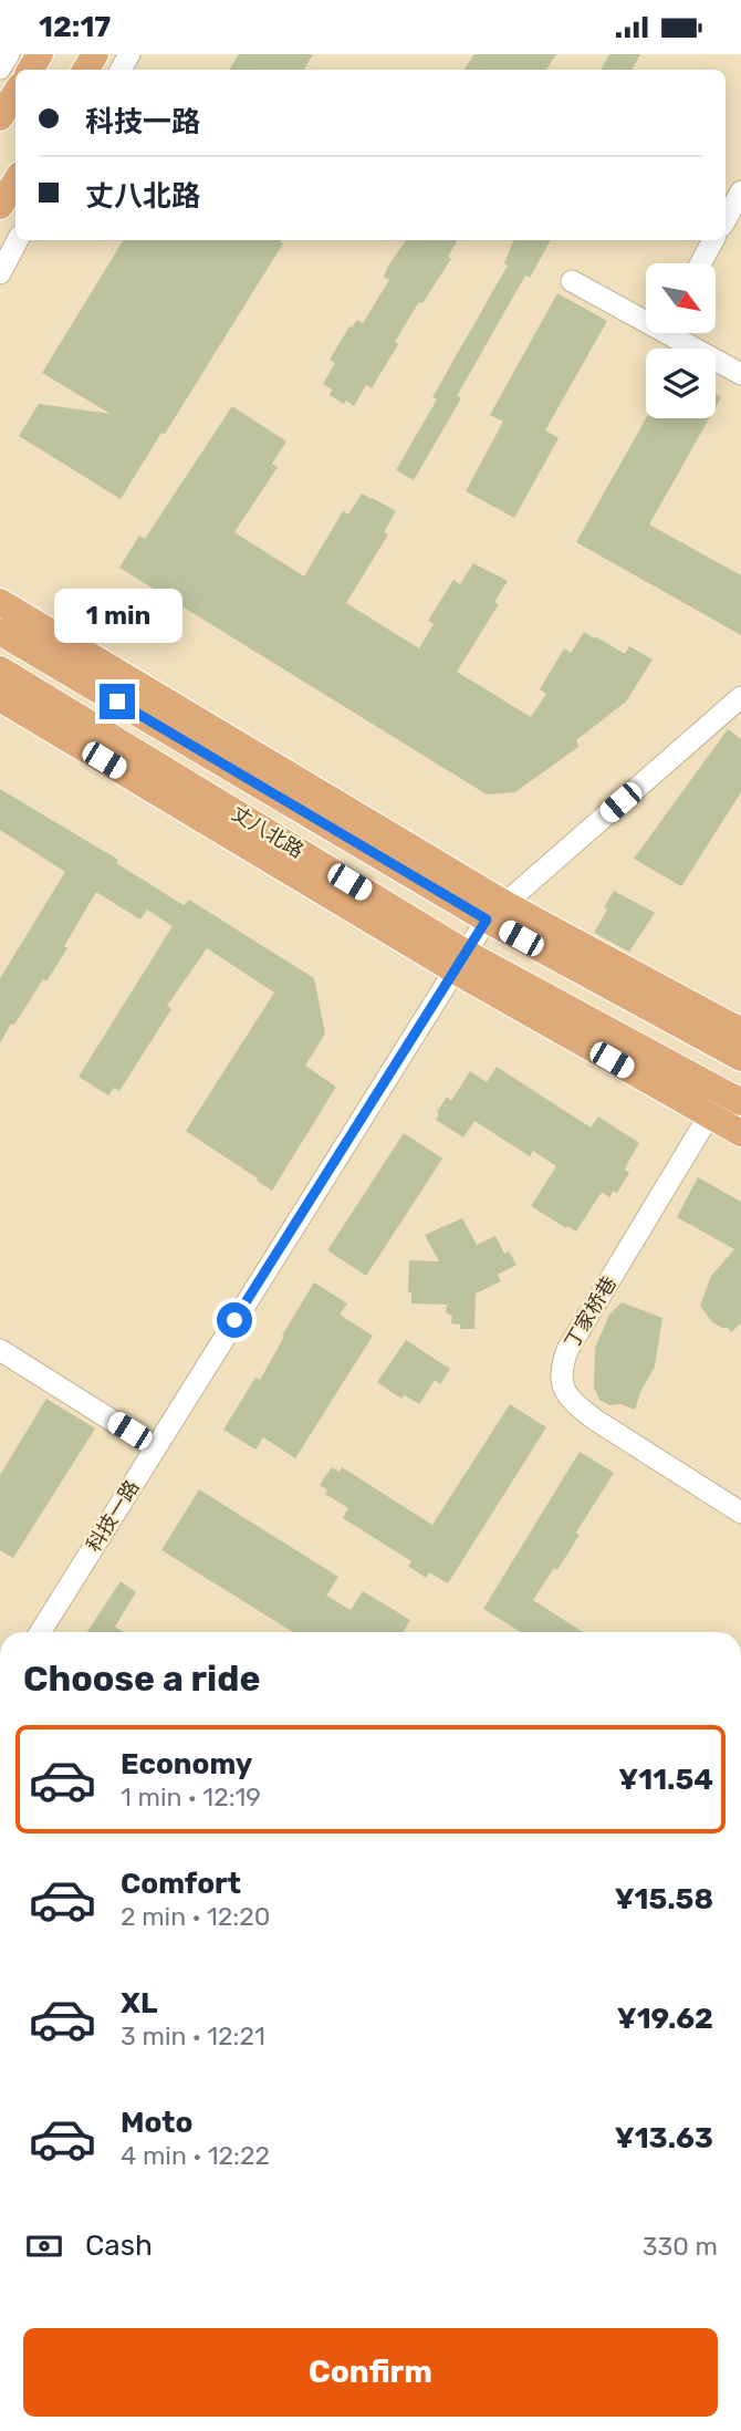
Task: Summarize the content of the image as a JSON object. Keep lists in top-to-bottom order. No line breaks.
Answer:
{"streets":{"main road":["丈八北路"],"street":["丁家桥巷","科技一路"]},"crossings":[["丈八北路","丁家桥巷"],["丈八北路","科技一路"]],"north":"bottom right","page":{"status":"12:17","banner":["科技一路","丈八北路"],"bubble":"1 min","heading":"Choose a ride","list":[{"name":"Economy","note":"1 min · 12:19","value":"¥11.54"},{"name":"Comfort","note":"2 min · 12:20","value":"¥15.58"},{"name":"XL","note":"3 min · 12:21","value":"¥19.62"},{"name":"Moto","note":"4 min · 12:22","value":"¥13.63"}],"pay":["Cash","330 m"],"buttons":"Confirm"}}
